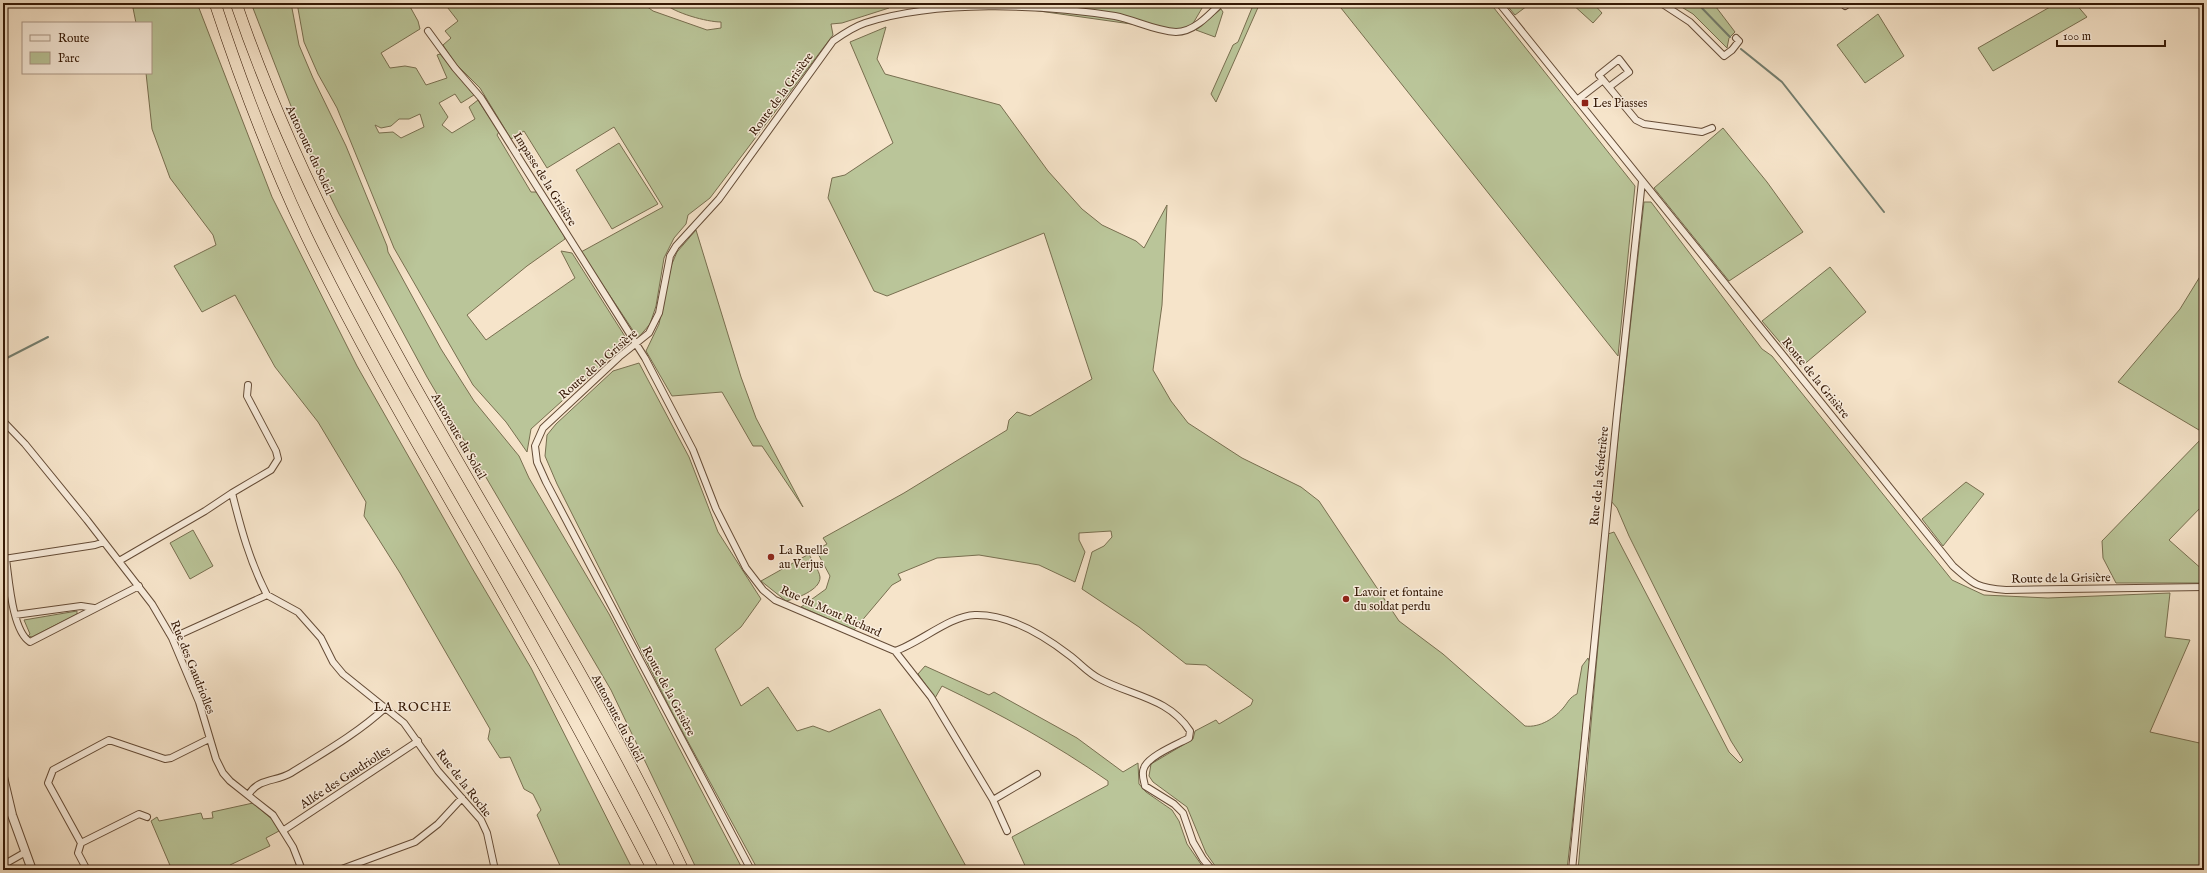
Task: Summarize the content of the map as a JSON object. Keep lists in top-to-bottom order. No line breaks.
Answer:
{"streets":{"highway":["Autoroute du Soleil"],"street":["Route de la Grisière","Impasse de la Grisière","Rue de la Sénétrière","Rue du Mont Richard","Rue des Gaudriolles","Allée des Gaudriolles","Rue de la Roche"]},"crossings":[["Route de la Grisière","Impasse de la Grisière"],["Route de la Grisière","Rue de la Sénétrière"],["Route de la Grisière","Rue du Mont Richard"],["Impasse de la Grisière","Rue du Mont Richard"],["Rue des Gaudriolles","Allée des Gaudriolles"],["Allée des Gaudriolles","Rue de la Roche"]],"districts":["LA ROCHE"],"places":{"transit":["Les Piasses"],"other":["La Ruelle au Verjus","Lavoir et fontaine du soldat perdu"]},"legend":["Route","Parc"],"scale_bar":"100 m"}
